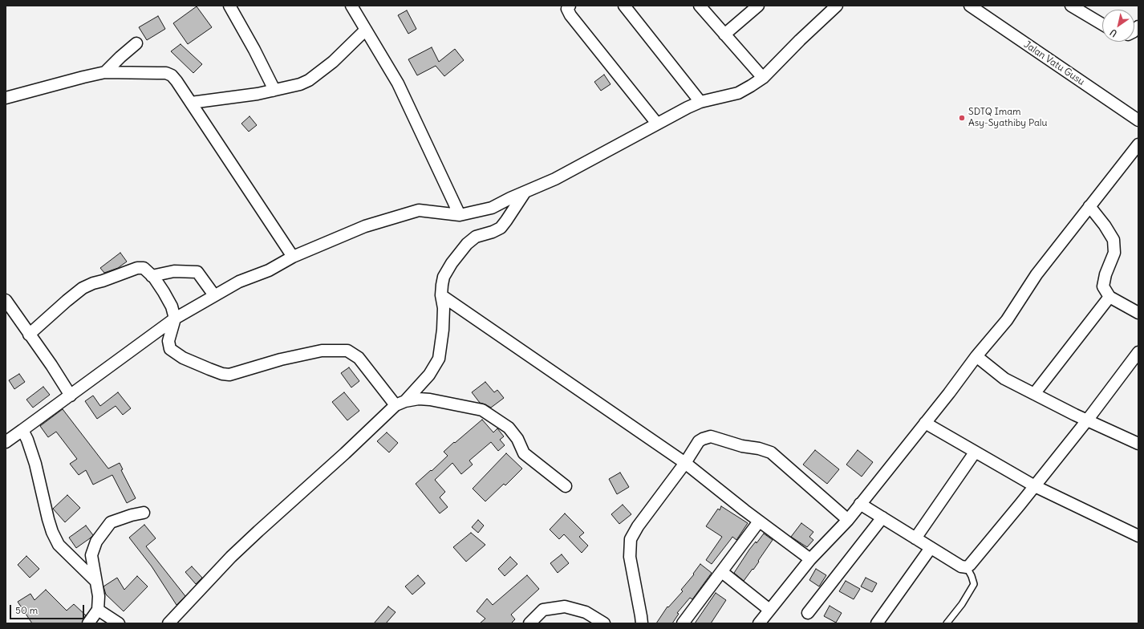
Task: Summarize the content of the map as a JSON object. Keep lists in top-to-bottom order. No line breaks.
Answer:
{"streets":{"street":["Jalan Vatu Gusu"]},"places":["SDTQ Imam Asy-Syathiby Palu"],"scale_bar":"50 m","north":"bottom left"}
